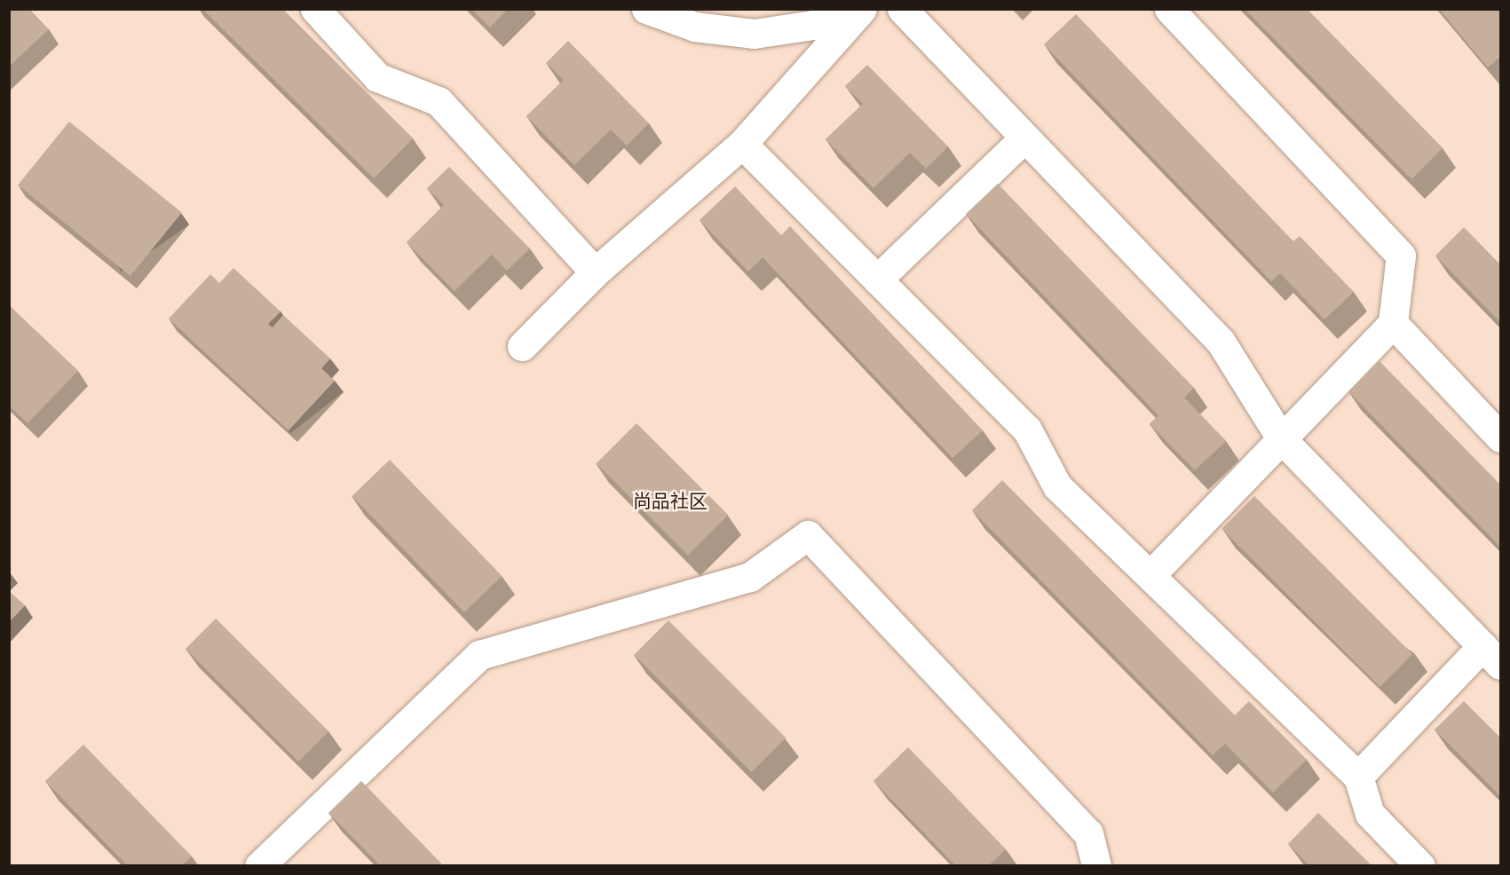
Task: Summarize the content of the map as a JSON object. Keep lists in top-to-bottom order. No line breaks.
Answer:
{"districts":["尚品社区"]}
